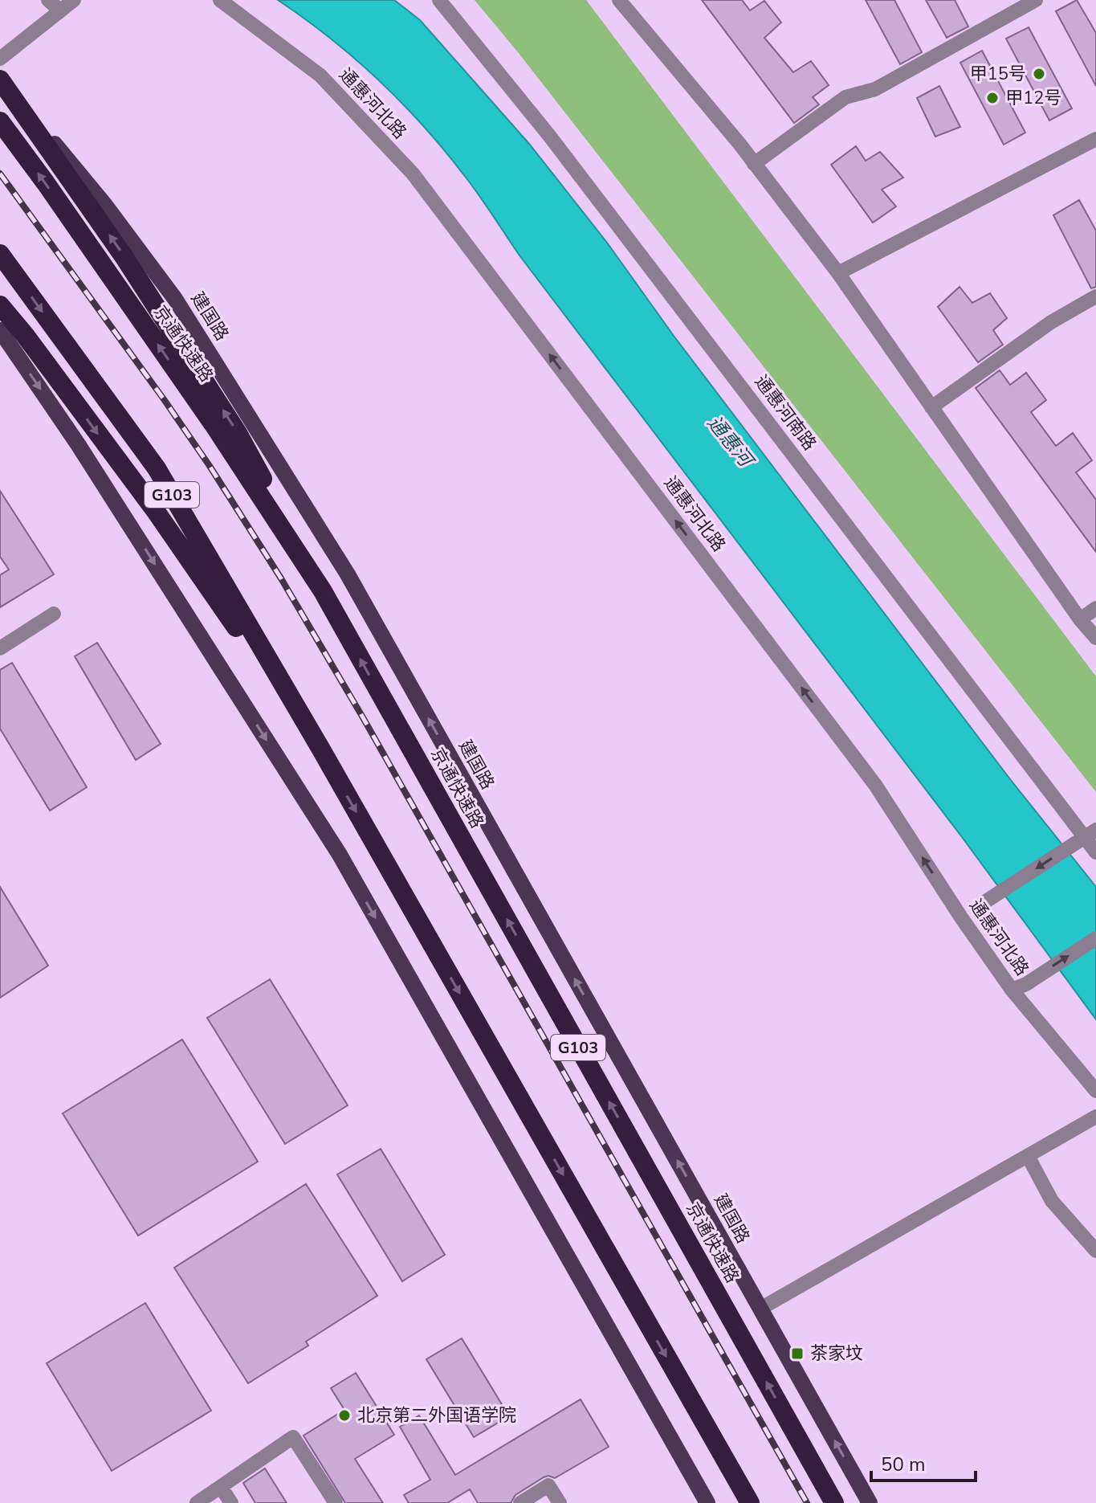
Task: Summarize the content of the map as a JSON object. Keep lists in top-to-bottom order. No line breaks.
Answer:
{"streets":{"highway":["京通快速路","G103"],"main road":["建国路"],"street":["通惠河北路","通惠河南路"]},"one_way":["通惠河北路"],"water":["通惠河"],"places":{"other":["甲15号","甲12号","北京第二外国语学院"],"transit":["茶家坟"]},"scale_bar":"50 m"}
